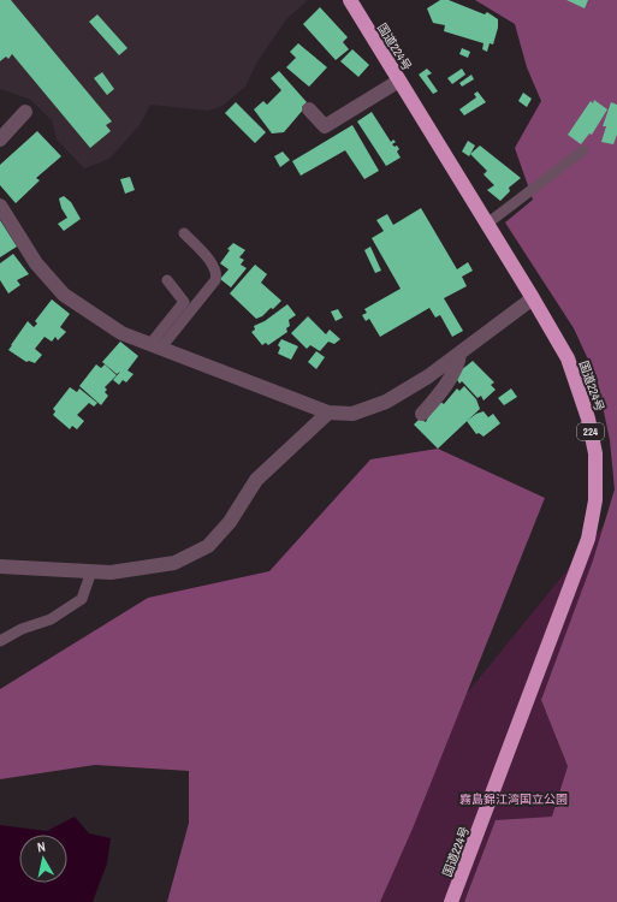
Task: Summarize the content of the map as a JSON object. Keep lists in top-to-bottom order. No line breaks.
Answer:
{"streets":{"highway":["国道224号","224"]},"parks":["霧島錦江湾国立公園"],"north":"top"}
